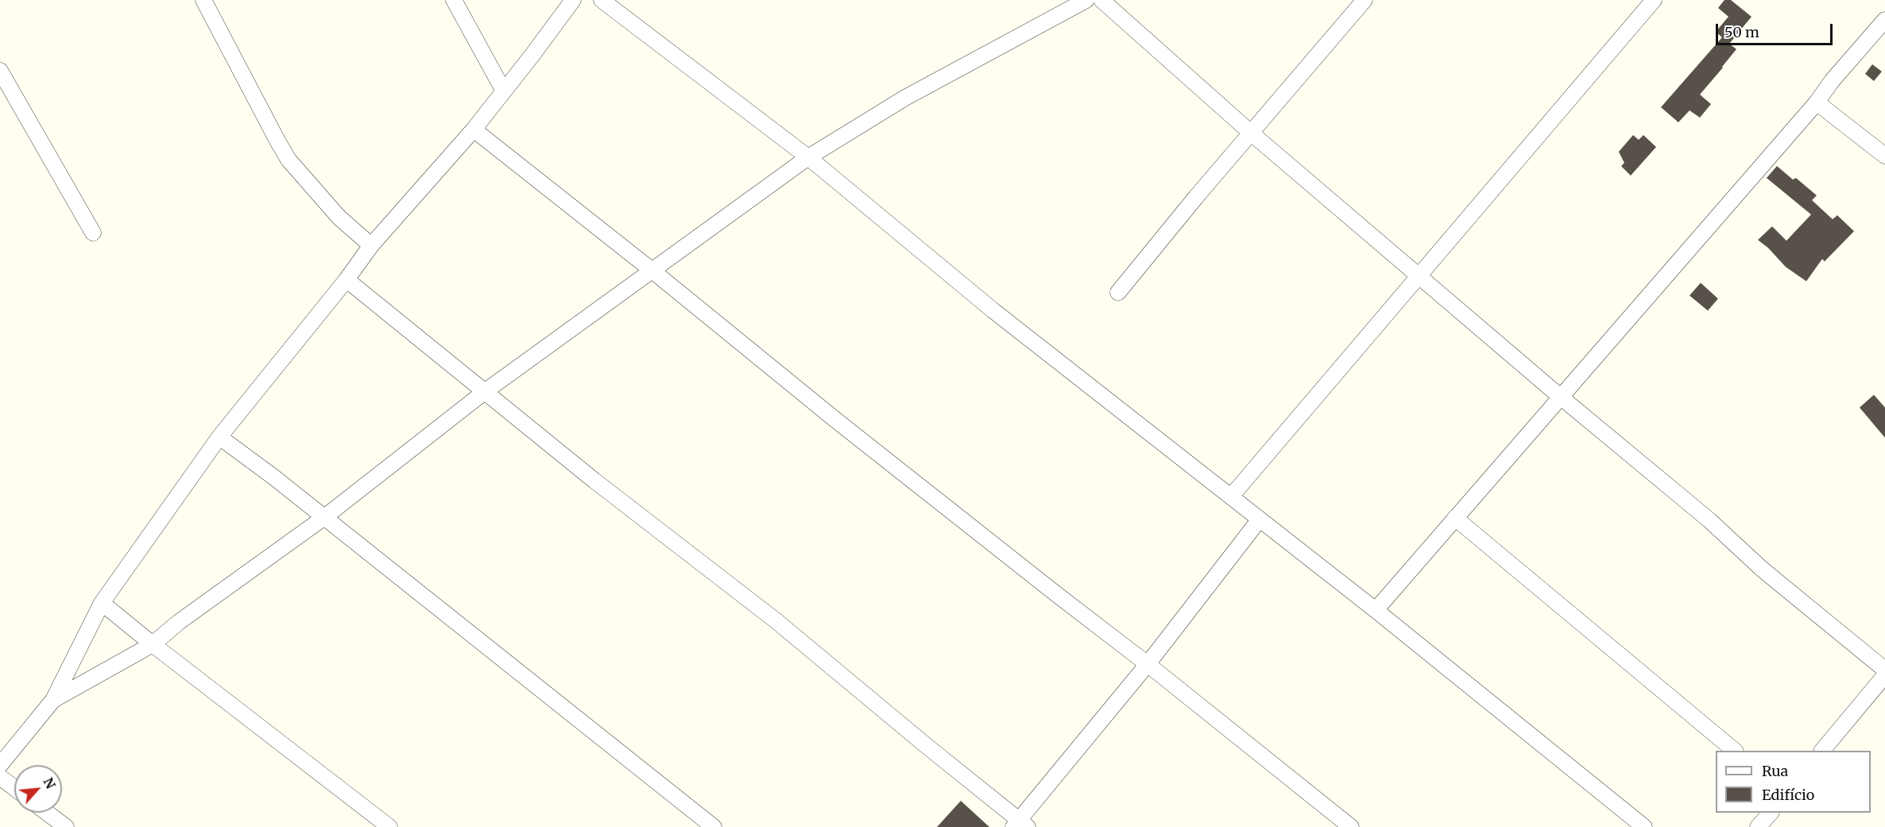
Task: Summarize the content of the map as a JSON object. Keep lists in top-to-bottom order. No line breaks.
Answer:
{"legend":["Rua","Edifício"],"scale_bar":"50 m","north":"top right"}
